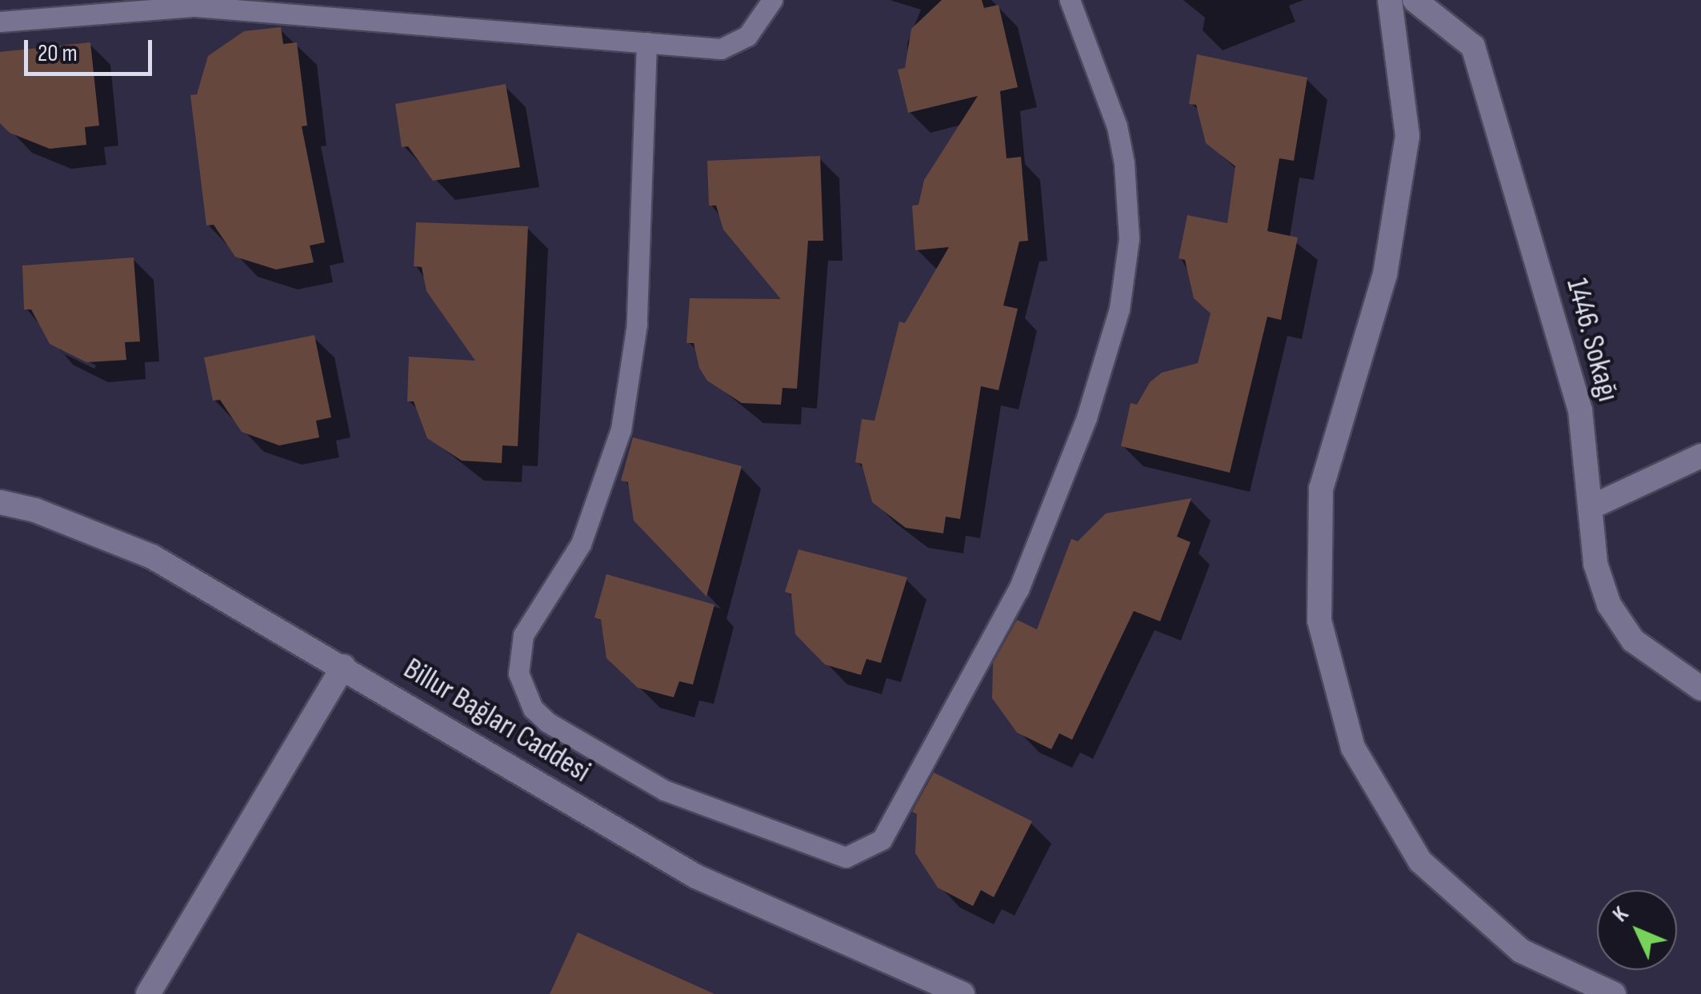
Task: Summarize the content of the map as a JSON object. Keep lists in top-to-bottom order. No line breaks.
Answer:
{"streets":{"street":["1446. Sokağı","Billur Bağları Caddesi"]},"scale_bar":"20 m","north":"top left"}
